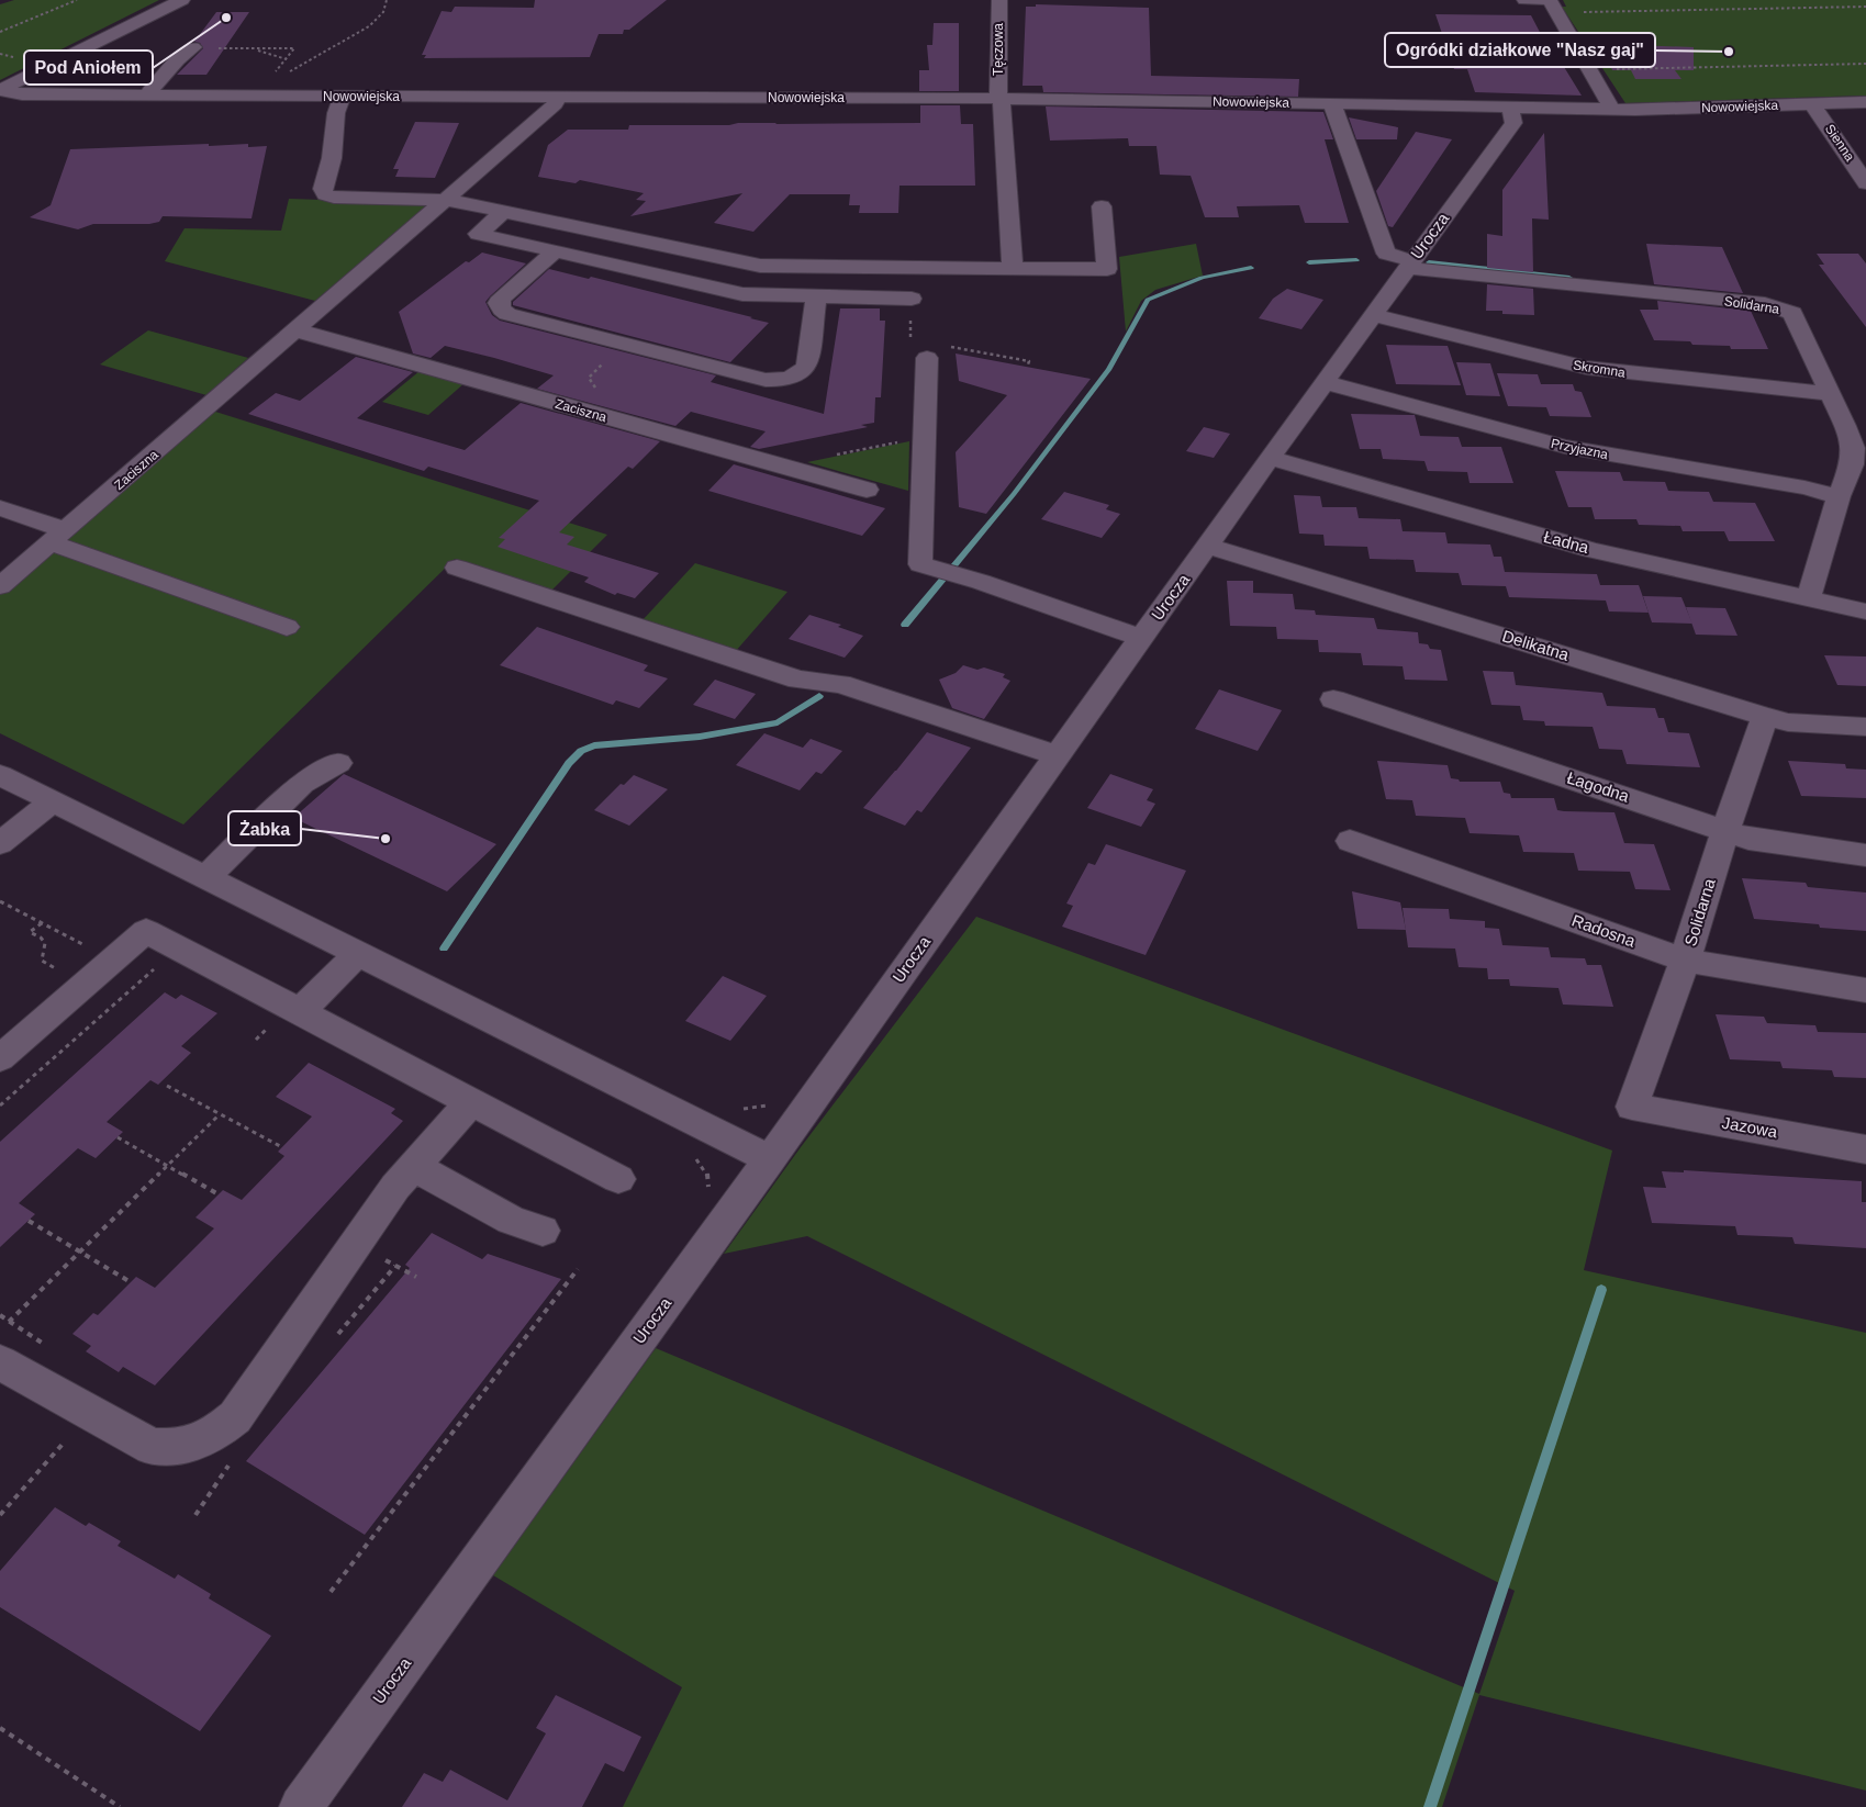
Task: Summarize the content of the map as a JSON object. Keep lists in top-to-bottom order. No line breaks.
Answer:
{"streets":{"street":["Tęczowa","Nowowiejska","Sienna","Urocza","Solidarna","Skromna","Zaciszna","Przyjazna","Ładna","Delikatna","Łagodna","Radosna","Jazowa"]},"crossings":[["Tęczowa","Nowowiejska"],["Nowowiejska","Sienna"],["Nowowiejska","Urocza"],["Nowowiejska","Solidarna"],["Nowowiejska","Zaciszna"],["Urocza","Solidarna"],["Urocza","Skromna"],["Urocza","Przyjazna"],["Urocza","Ładna"],["Urocza","Delikatna"],["Solidarna","Skromna"],["Solidarna","Przyjazna"],["Solidarna","Ładna"],["Solidarna","Delikatna"],["Solidarna","Łagodna"],["Solidarna","Radosna"],["Solidarna","Jazowa"]],"places":["Pod Aniołem","Ogródki działkowe \"Nasz gaj\"","Żabka"]}
